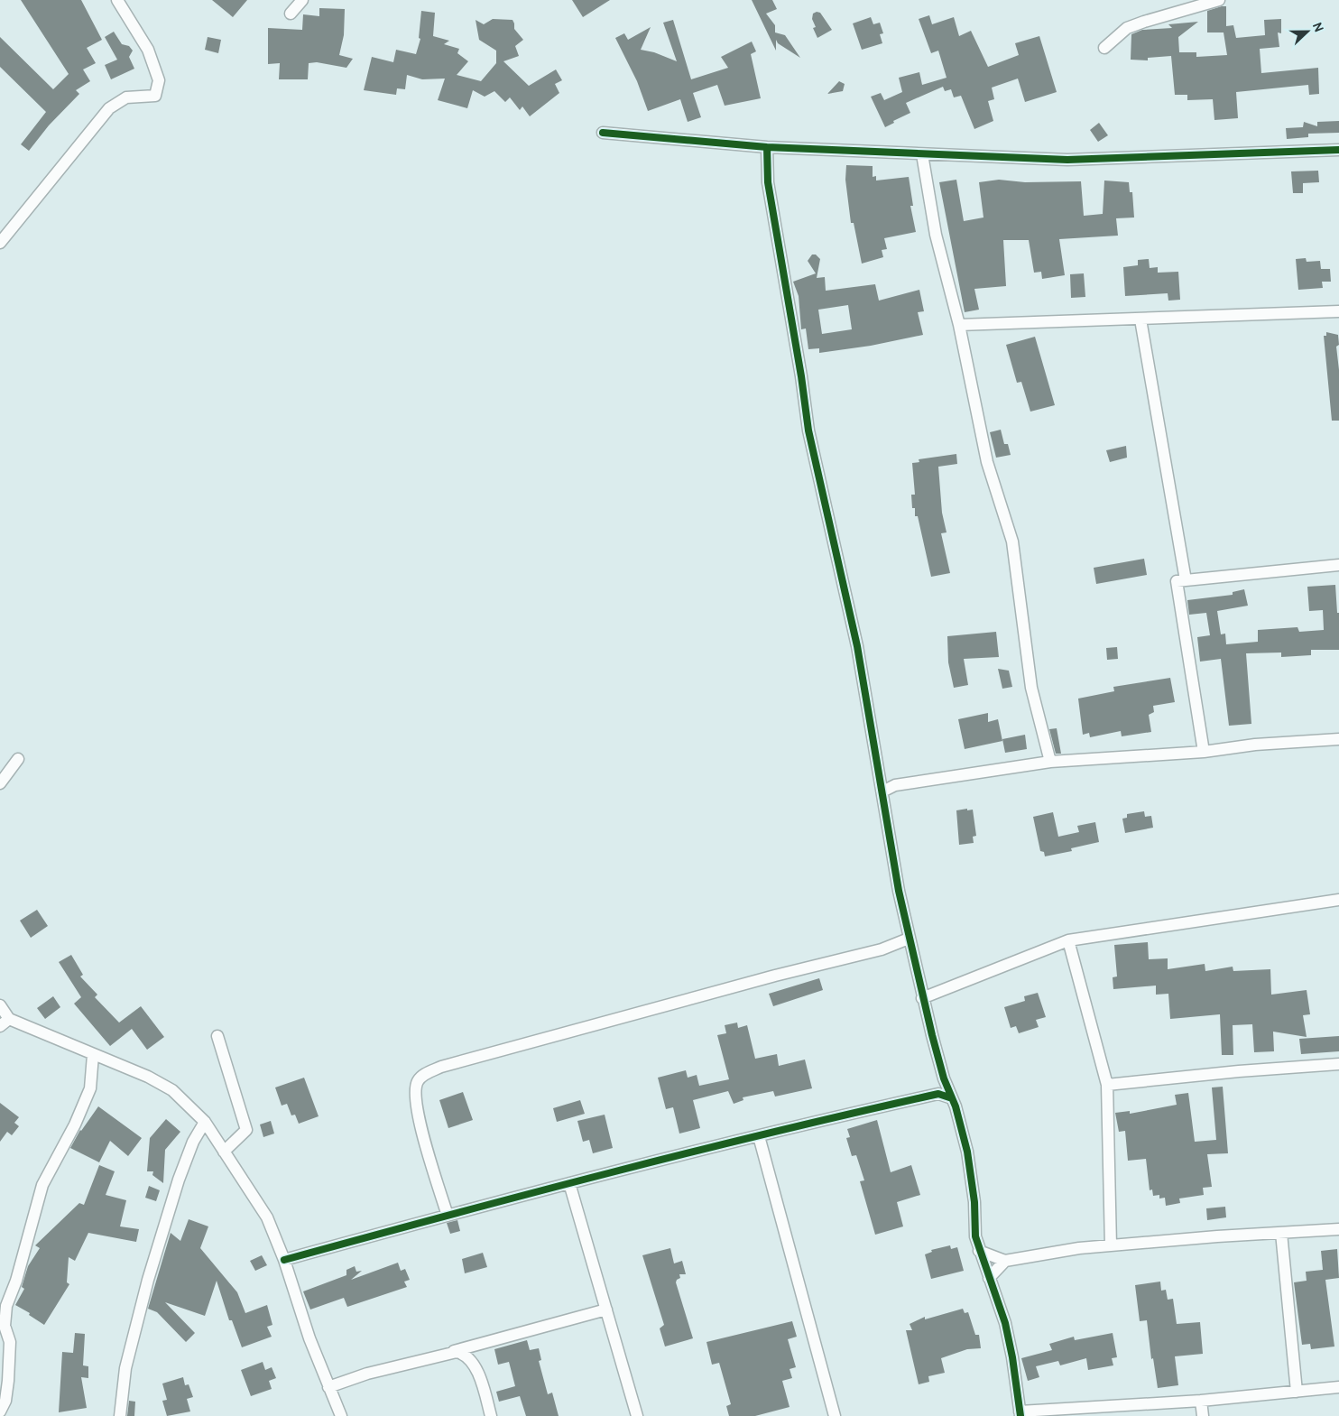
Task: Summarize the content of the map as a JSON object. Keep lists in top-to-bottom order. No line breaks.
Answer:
{"north":"right"}
